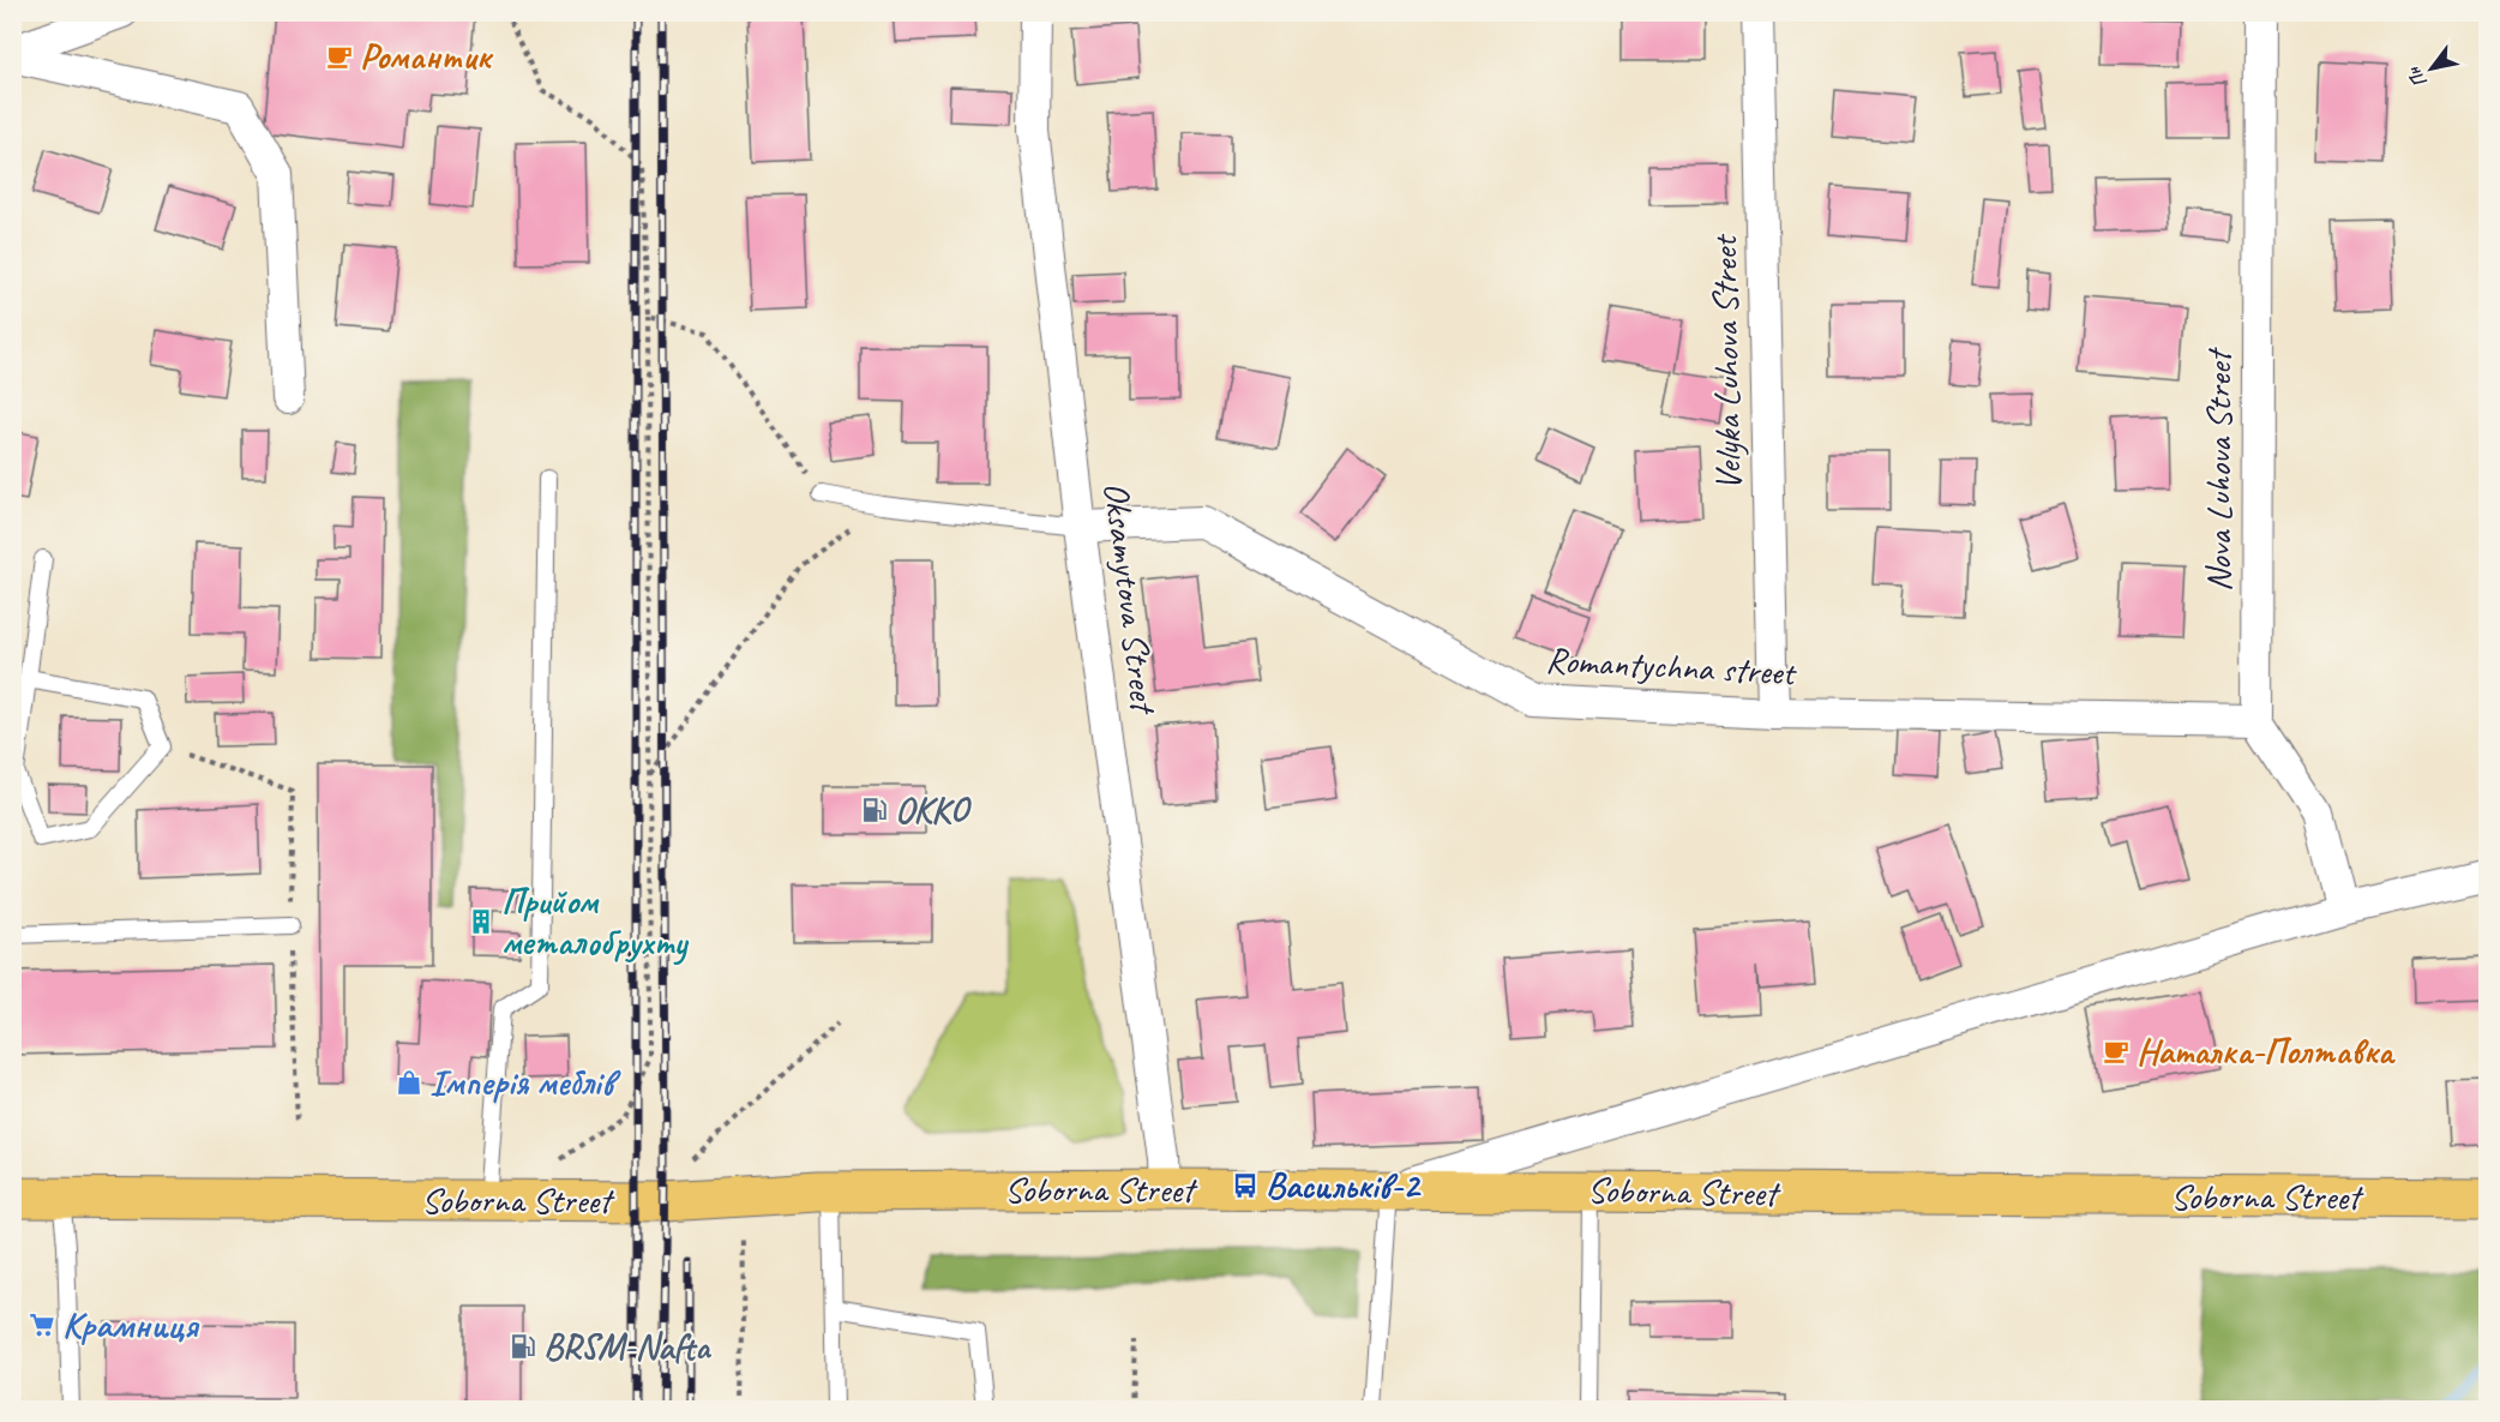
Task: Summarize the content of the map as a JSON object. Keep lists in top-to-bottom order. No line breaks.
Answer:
{"streets":{"main road":["Soborna Street"],"street":["Velyka Luhova Street","Nova Luhova Street","Oksamytova Street","Romantychna street"]},"crossings":[["Velyka Luhova Street","Romantychna street"],["Nova Luhova Street","Romantychna street"],["Oksamytova Street","Romantychna street"],["Oksamytova Street","Soborna Street"]],"places":{"cafe":["Романтик","Наталка-Полтавка"],"fuel station":["OKKO","BRSM-Nafta"],"building":["Прийом металобрухту"],"shop":["Імперія меблів"],"bus stop":["Васильків-2"],"supermarket":["Крамниця"]},"north":"bottom left"}
